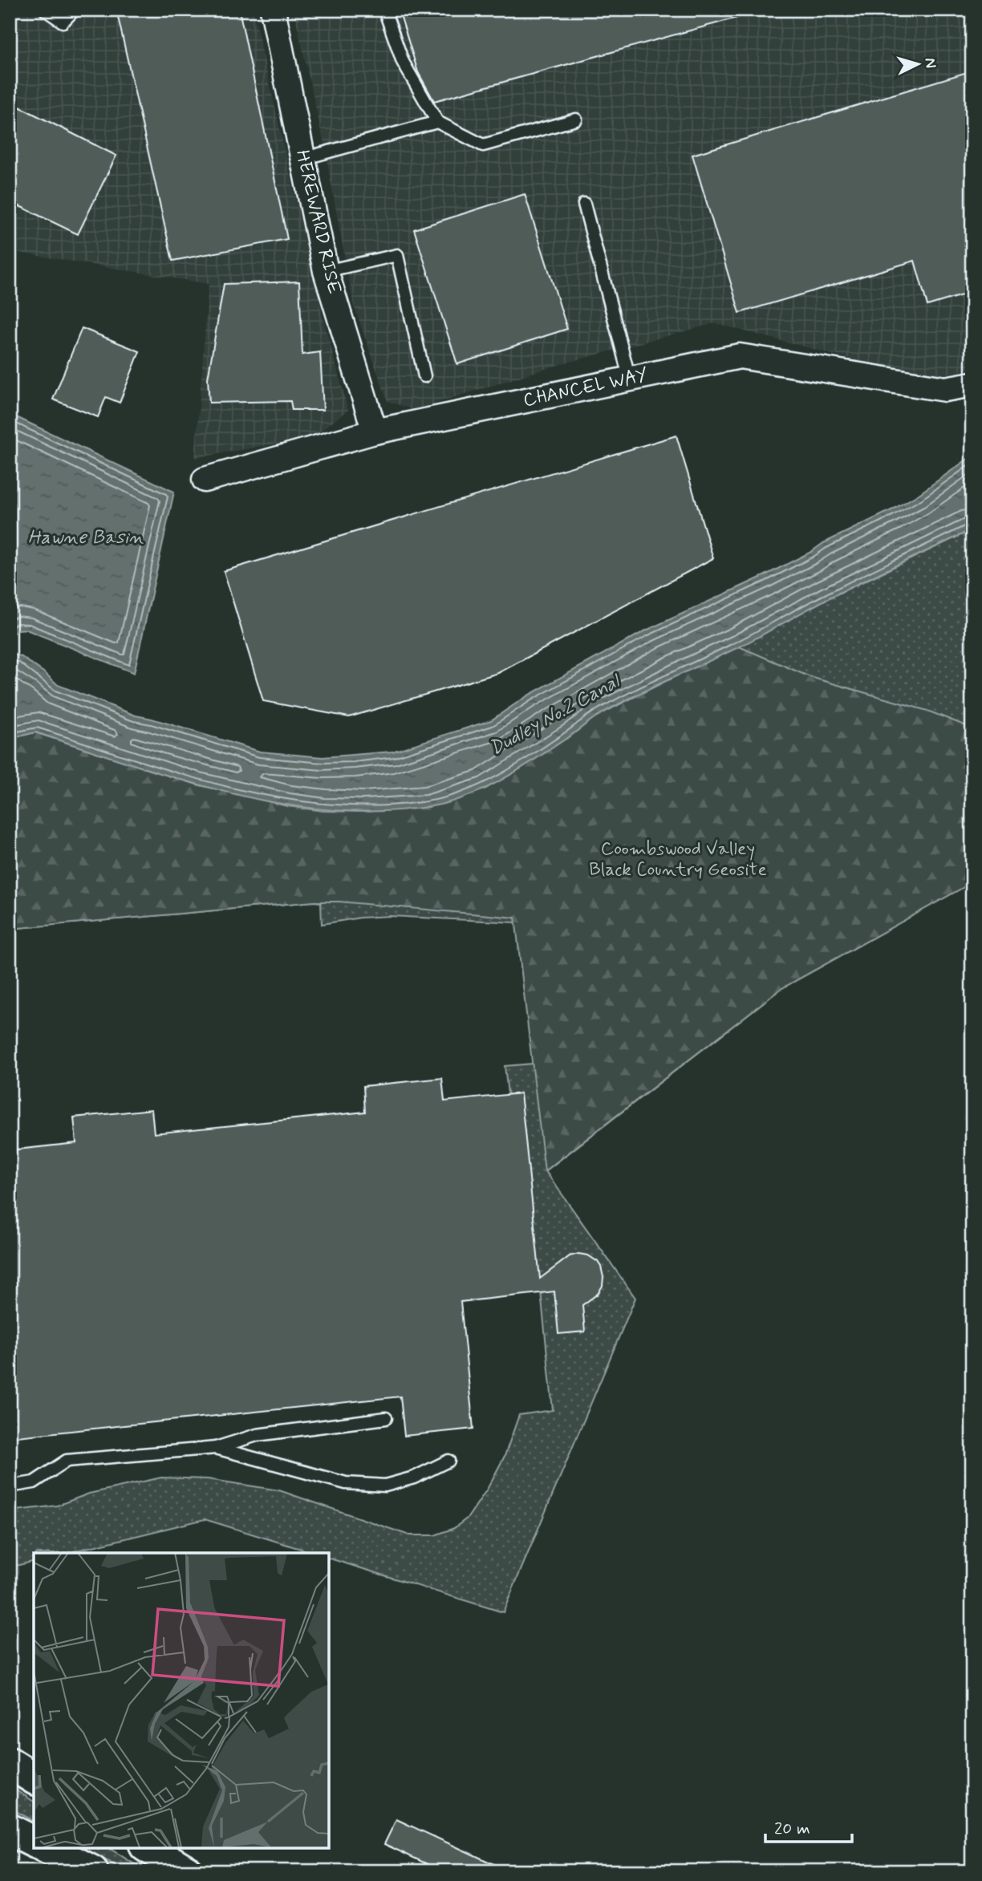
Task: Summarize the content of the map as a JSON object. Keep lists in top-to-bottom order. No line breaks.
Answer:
{"streets":{"street":["HEREWARD RISE","CHANCEL WAY"]},"crossings":[["HEREWARD RISE","CHANCEL WAY"]],"water":["Hawne Basin","Dudley No.2 Canal"],"parks":["Coombswood Valley Black Country Geosite"],"scale_bar":"20 m","north":"right"}
